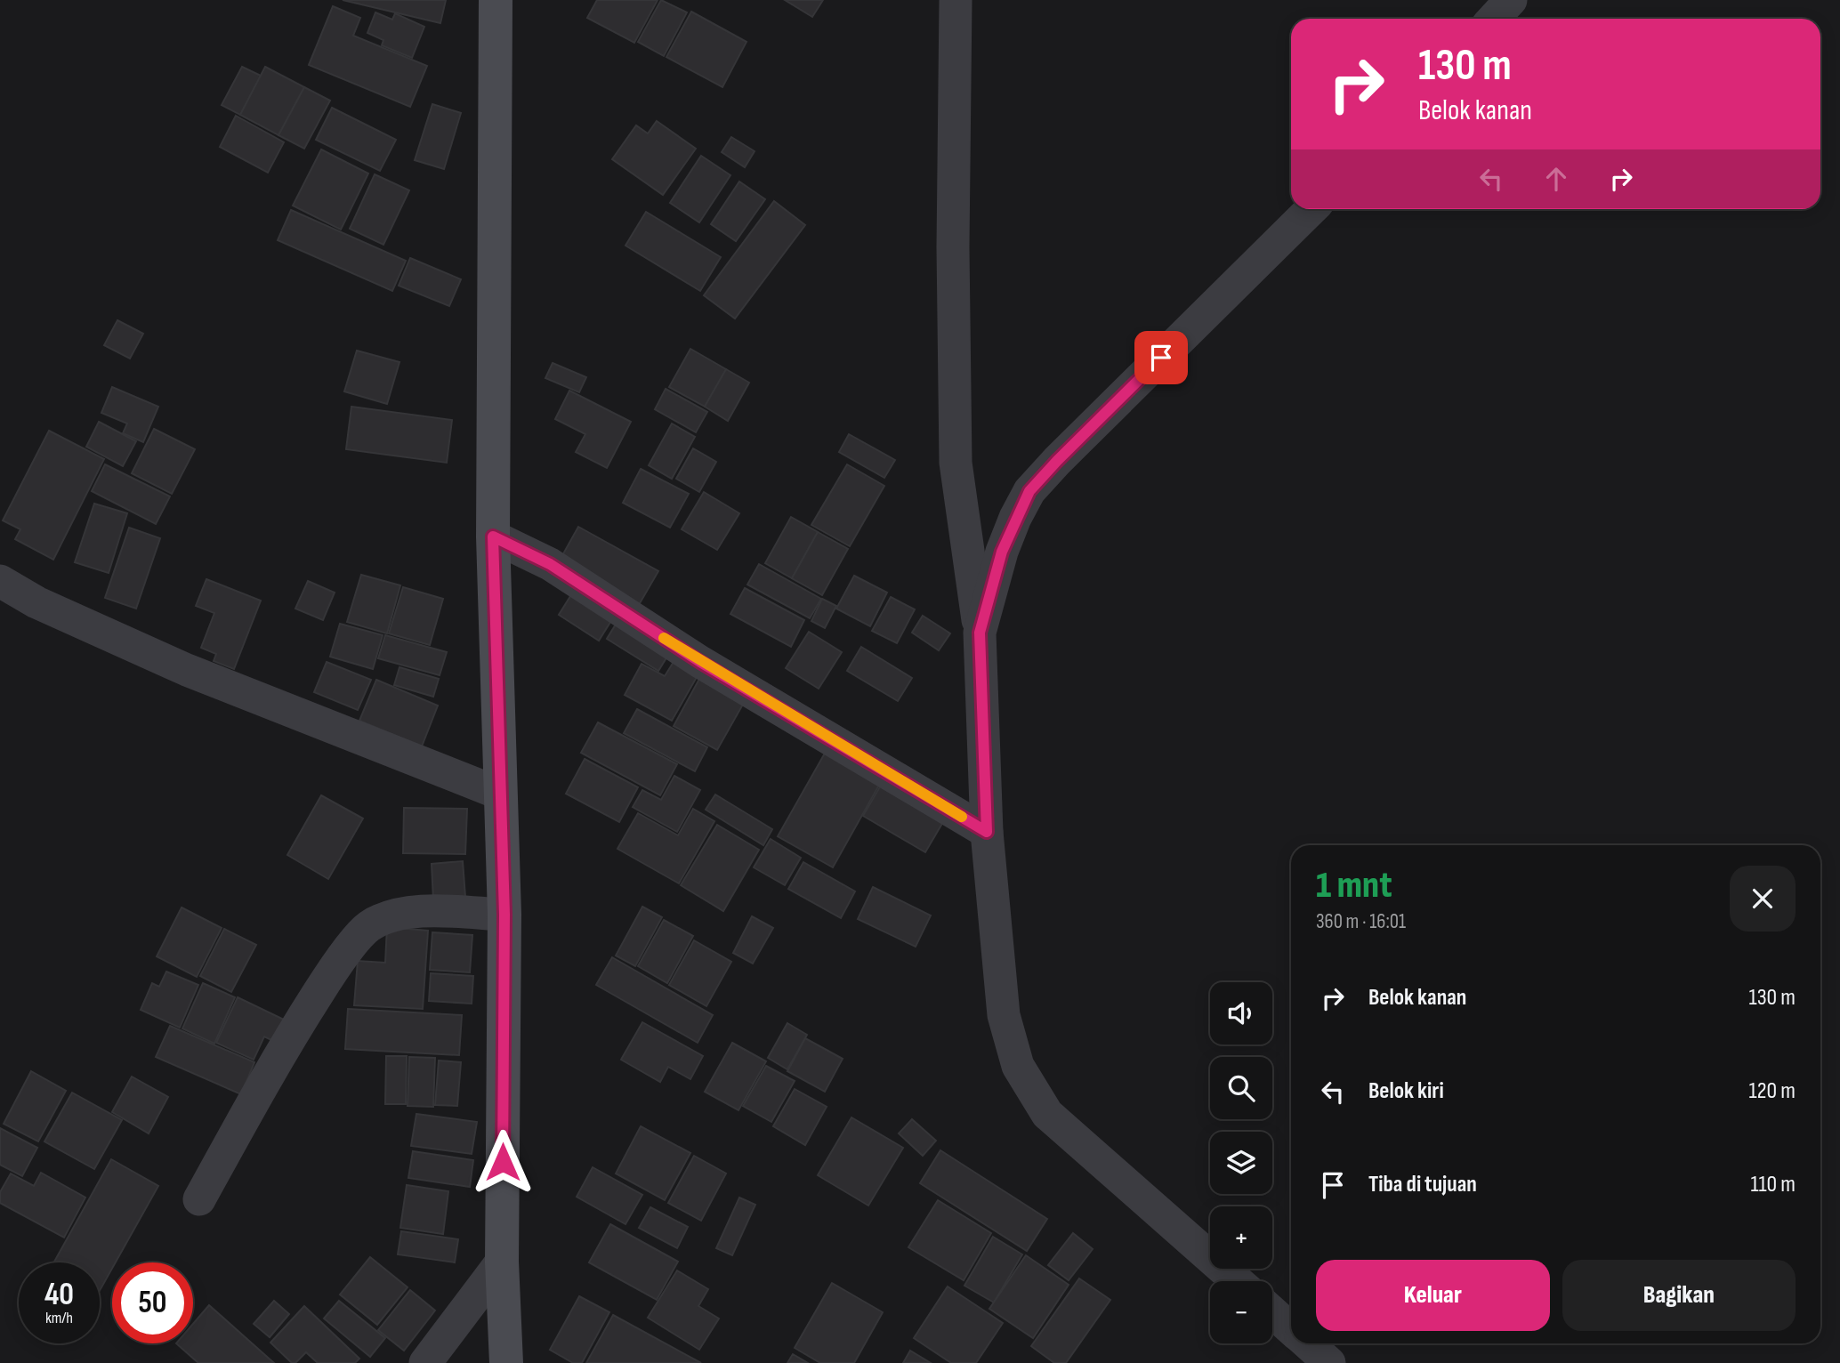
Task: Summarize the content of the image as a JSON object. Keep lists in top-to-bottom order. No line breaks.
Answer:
{"page":{"turn":["130 m","Belok kanan"],"heading":["1 mnt","360 m · 16:01"],"list":[{"name":"Belok kanan","value":"130 m"},{"name":"Belok kiri","value":"120 m"},{"name":"Tiba di tujuan","value":"110 m"}],"map_buttons":["+","−"],"buttons":["Keluar","Bagikan"],"speed":"40 km/h","limit":"50"}}
